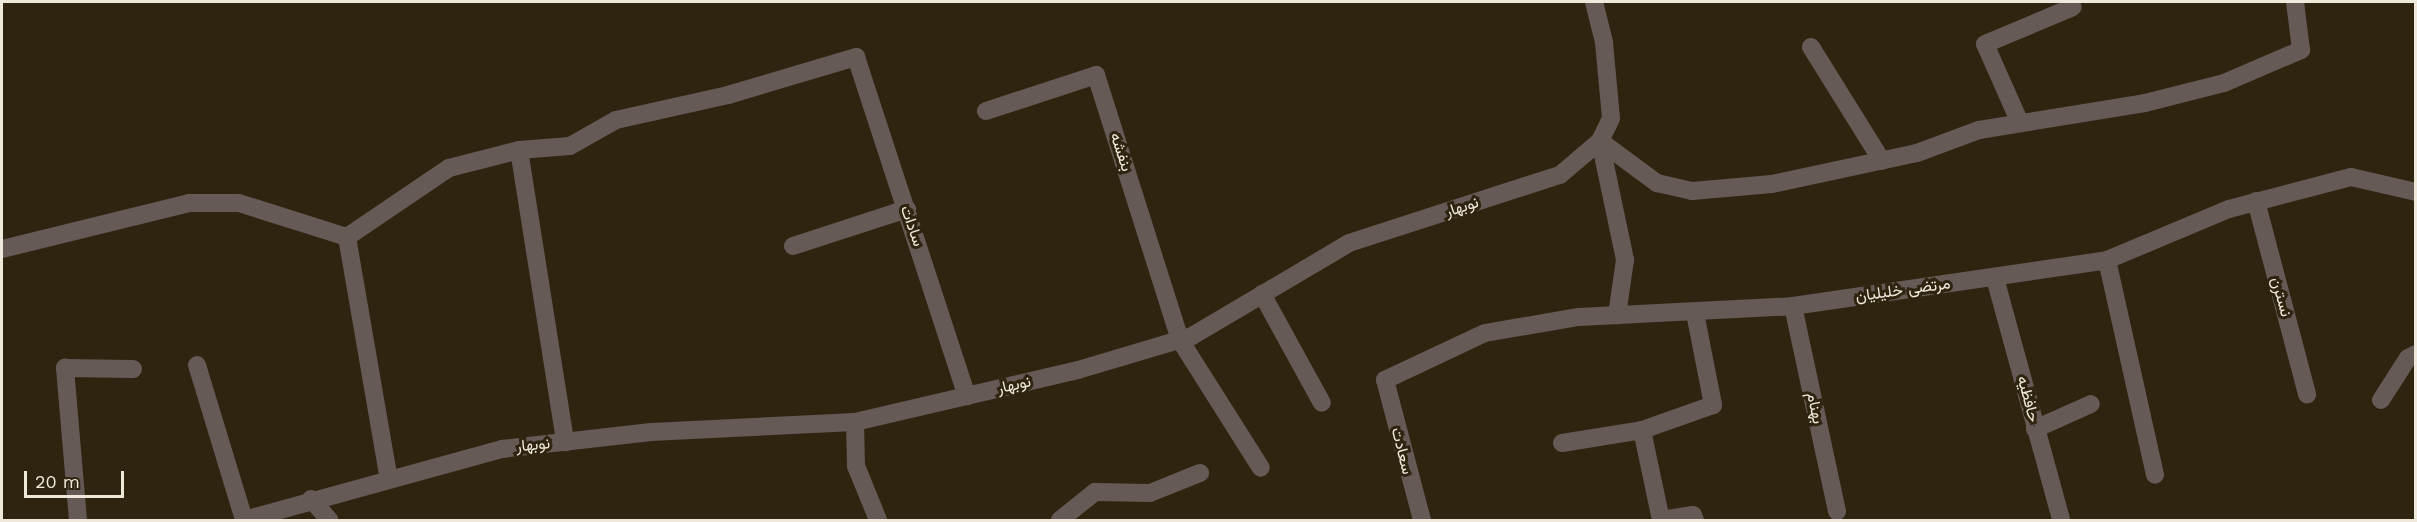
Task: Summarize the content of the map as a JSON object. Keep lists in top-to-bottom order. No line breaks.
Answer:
{"streets":{"street":["بنفشه","نوبهار","سادات","مرتضی خلیلیان","نسترن","حافظیه","بهنام","سعادت"]},"crossings":[["بنفشه","نوبهار"],["نوبهار","سادات"],["مرتضی خلیلیان","نسترن"],["مرتضی خلیلیان","حافظیه"],["مرتضی خلیلیان","بهنام"],["مرتضی خلیلیان","سعادت"]],"scale_bar":"20 m"}
